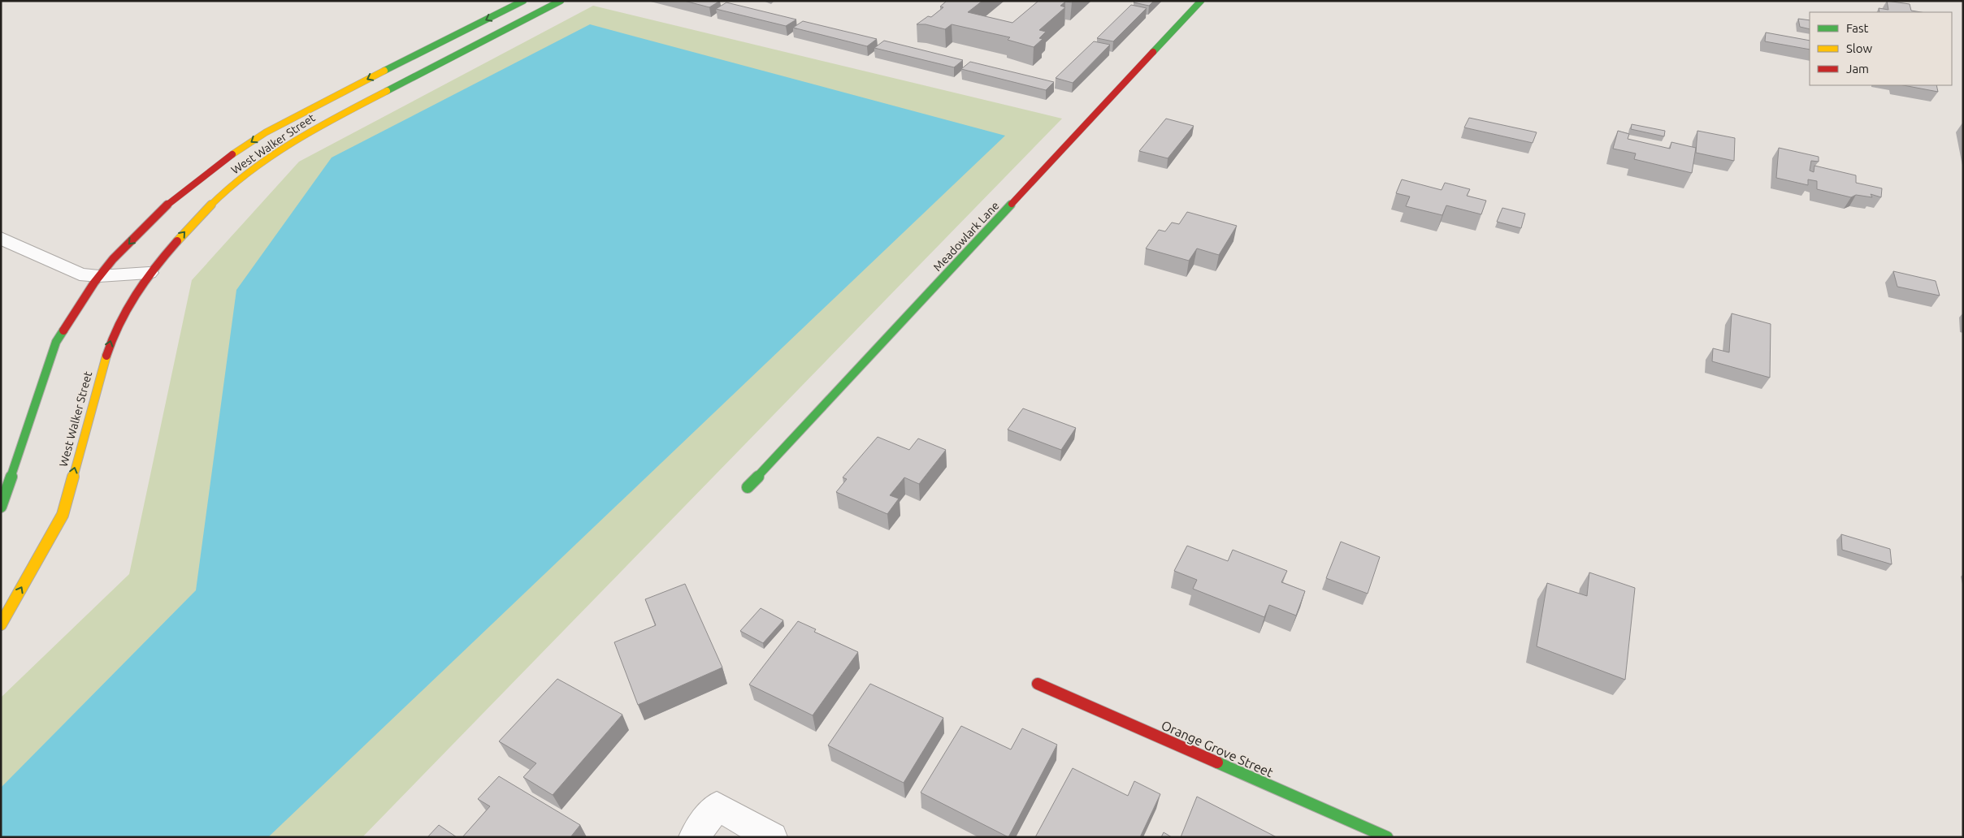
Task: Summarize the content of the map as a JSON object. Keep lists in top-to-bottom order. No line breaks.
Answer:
{"streets":{"street":["West Walker Street","Meadowlark Lane","Orange Grove Street"]},"legend":["Fast","Slow","Jam"]}
